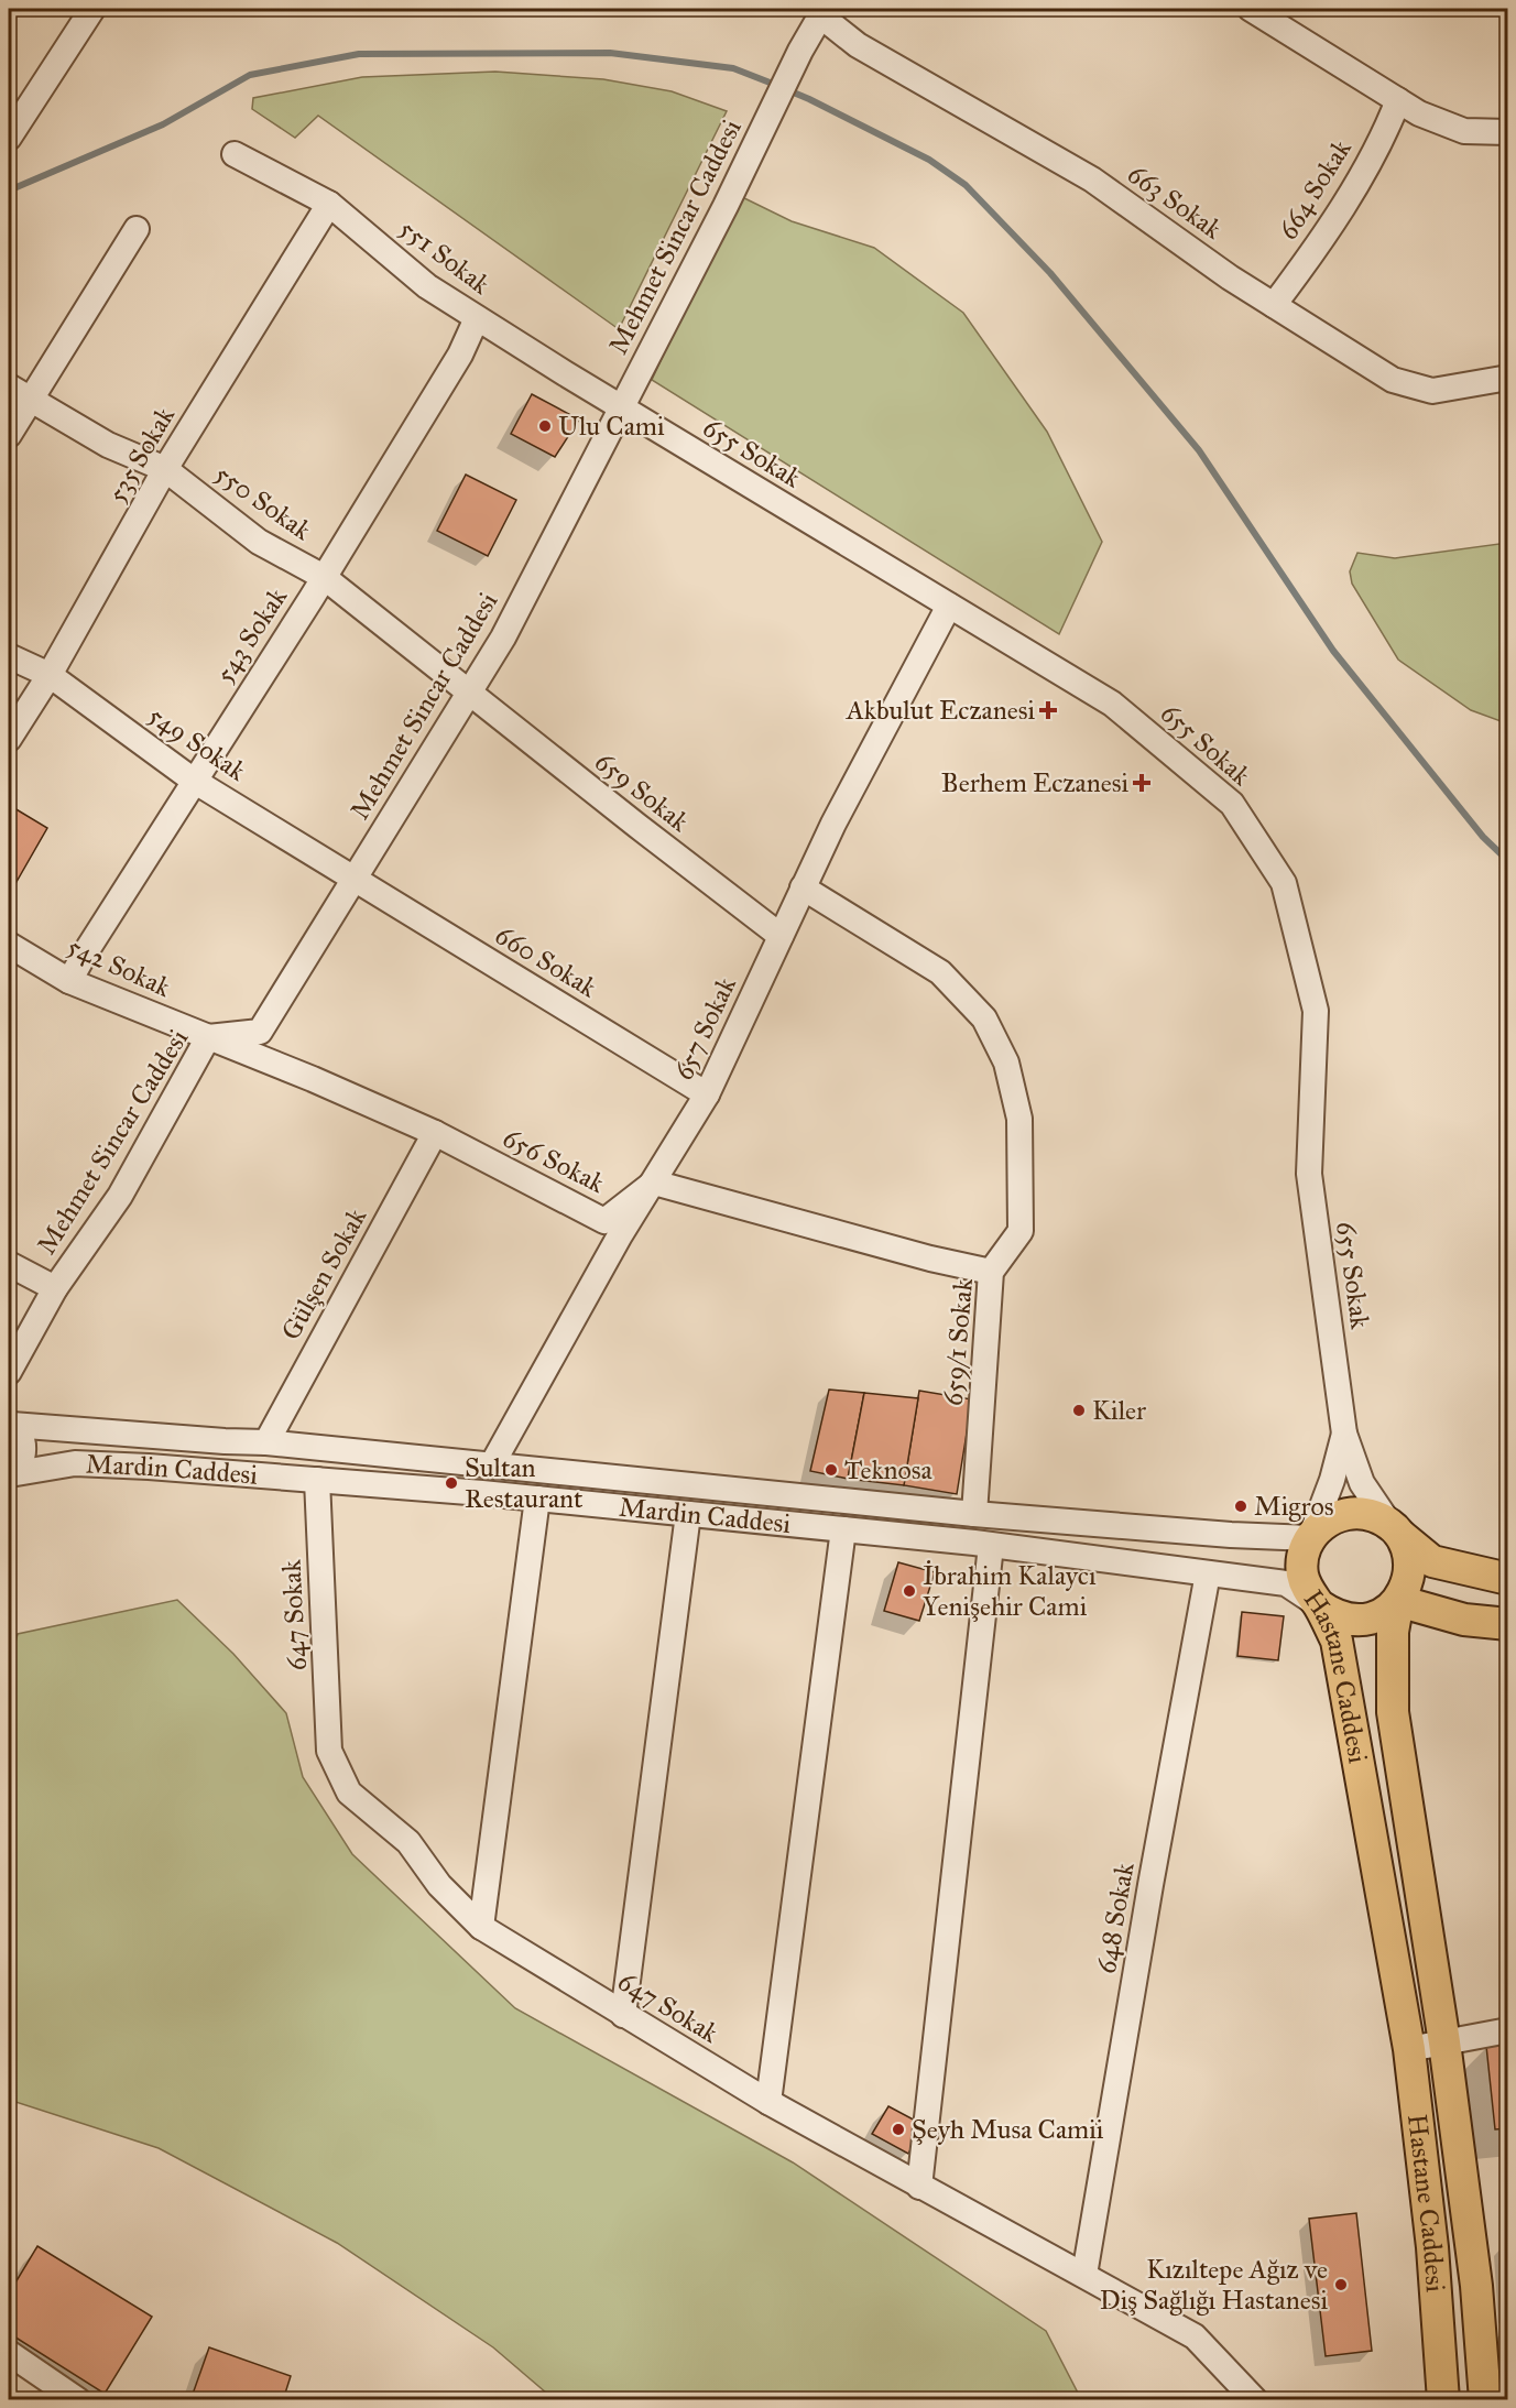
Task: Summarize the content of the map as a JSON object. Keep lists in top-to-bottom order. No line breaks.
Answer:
{"streets":{"main road":["Hastane Caddesi"],"street":["664 Sokak","663 Sokak","Mehmet Sincar Caddesi","551 Sokak","655 Sokak","535 Sokak","550 Sokak","543 Sokak","549 Sokak","659 Sokak","660 Sokak","542 Sokak","657 Sokak","656 Sokak","Gülşen Sokak","659/1 Sokak","Mardin Caddesi","647 Sokak","648 Sokak"]},"crossings":[["664 Sokak","663 Sokak"],["663 Sokak","Mehmet Sincar Caddesi"],["Mehmet Sincar Caddesi","551 Sokak"],["Mehmet Sincar Caddesi","655 Sokak"],["Mehmet Sincar Caddesi","550 Sokak"],["Mehmet Sincar Caddesi","549 Sokak"],["Mehmet Sincar Caddesi","659 Sokak"],["Mehmet Sincar Caddesi","660 Sokak"],["Mehmet Sincar Caddesi","542 Sokak"],["Mehmet Sincar Caddesi","656 Sokak"],["551 Sokak","655 Sokak"],["551 Sokak","535 Sokak"],["551 Sokak","543 Sokak"],["655 Sokak","657 Sokak"],["655 Sokak","Mardin Caddesi"],["655 Sokak","Hastane Caddesi"],["535 Sokak","550 Sokak"],["535 Sokak","549 Sokak"],["550 Sokak","543 Sokak"],["550 Sokak","659 Sokak"],["543 Sokak","549 Sokak"],["543 Sokak","542 Sokak"],["549 Sokak","660 Sokak"],["659 Sokak","657 Sokak"],["660 Sokak","657 Sokak"],["542 Sokak","656 Sokak"],["657 Sokak","656 Sokak"],["657 Sokak","659/1 Sokak"],["657 Sokak","Mardin Caddesi"],["656 Sokak","Gülşen Sokak"],["Gülşen Sokak","Mardin Caddesi"],["659/1 Sokak","Mardin Caddesi"],["Mardin Caddesi","647 Sokak"],["Mardin Caddesi","Hastane Caddesi"],["Mardin Caddesi","648 Sokak"],["647 Sokak","648 Sokak"]],"places":{"other":["Ulu Cami","Kiler","Teknosa","Sultan Restaurant","Migros","İbrahim Kalaycı Yenişehir Cami","Şeyh Musa Camii","Kızıltepe Ağız ve Diş Sağlığı Hastanesi"],"health":["Akbulut Eczanesi","Berhem Eczanesi"]}}
